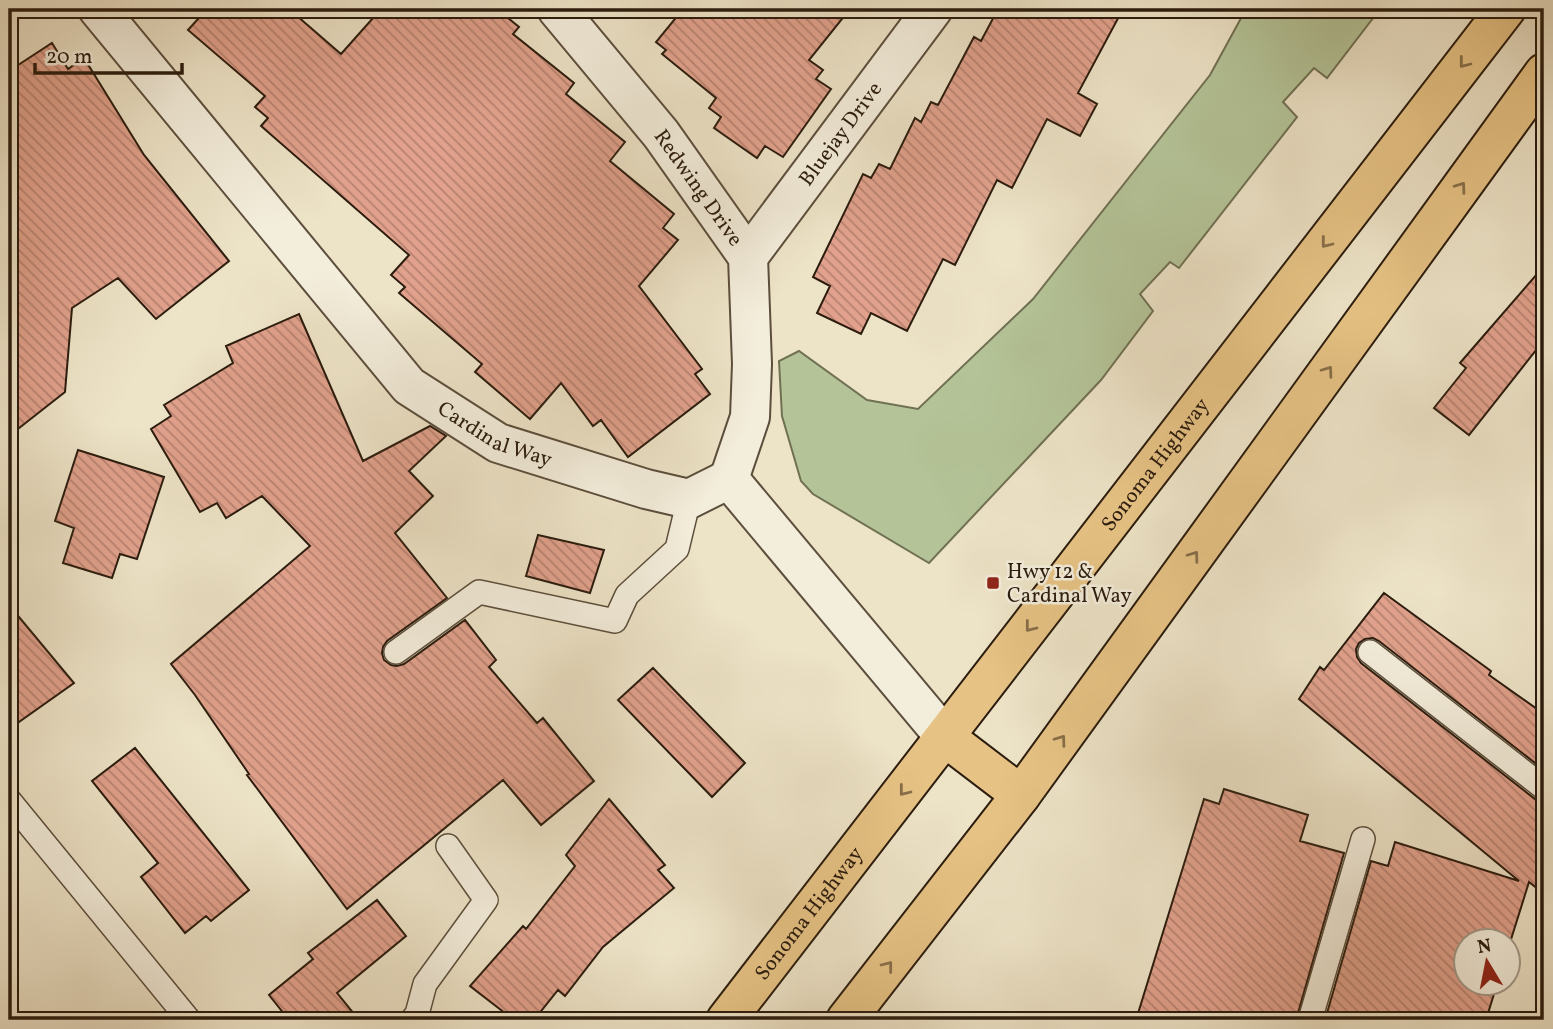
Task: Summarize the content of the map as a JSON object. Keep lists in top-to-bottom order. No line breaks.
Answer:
{"streets":{"main road":["Sonoma Highway"],"street":["Bluejay Drive","Redwing Drive","Cardinal Way"]},"crossings":[["Bluejay Drive","Redwing Drive"]],"places":{"transit":["Hwy 12 & Cardinal Way"]},"scale_bar":"20 m","north":"top"}
